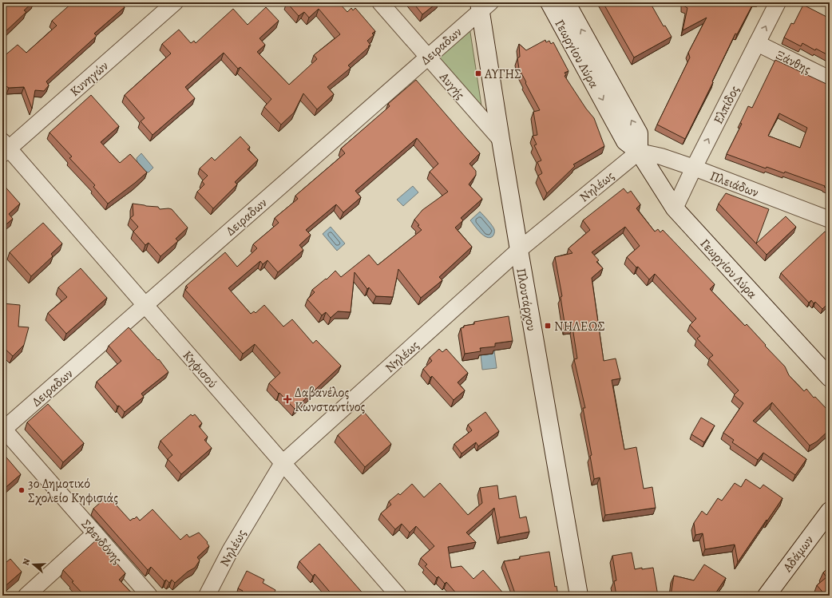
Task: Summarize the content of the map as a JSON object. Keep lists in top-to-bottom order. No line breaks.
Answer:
{"streets":{"street":["Δειραδων","Γεωργίου Λύρα","Ξάνθης","Κυνηγών","Αυγής","Ελπίδος","Πλειάδων","Νηλέως","Πλουτάρχου","Κηφισού","Σφενδόνης","Αδάμων"]},"crossings":[["Δειραδων","Αυγής"],["Δειραδων","Πλουτάρχου"],["Δειραδων","Κηφισού"],["Δειραδων","Σφενδόνης"],["Γεωργίου Λύρα","Ελπίδος"],["Γεωργίου Λύρα","Πλειάδων"],["Γεωργίου Λύρα","Νηλέως"],["Ξάνθης","Ελπίδος"],["Κυνηγών","Κηφισού"],["Αυγής","Πλουτάρχου"],["Ελπίδος","Πλειάδων"],["Πλειάδων","Νηλέως"],["Νηλέως","Πλουτάρχου"],["Νηλέως","Κηφισού"]],"one_way":["Ελπίδος"],"places":{"transit":["ΑΥΓΗΣ","ΝΗΛΕΩΣ"],"health":["Δαβανέλος Κωνσταντίνος"],"other":["3ο Δημοτικό Σχολείο Κηφισιάς"]},"north":"left"}
